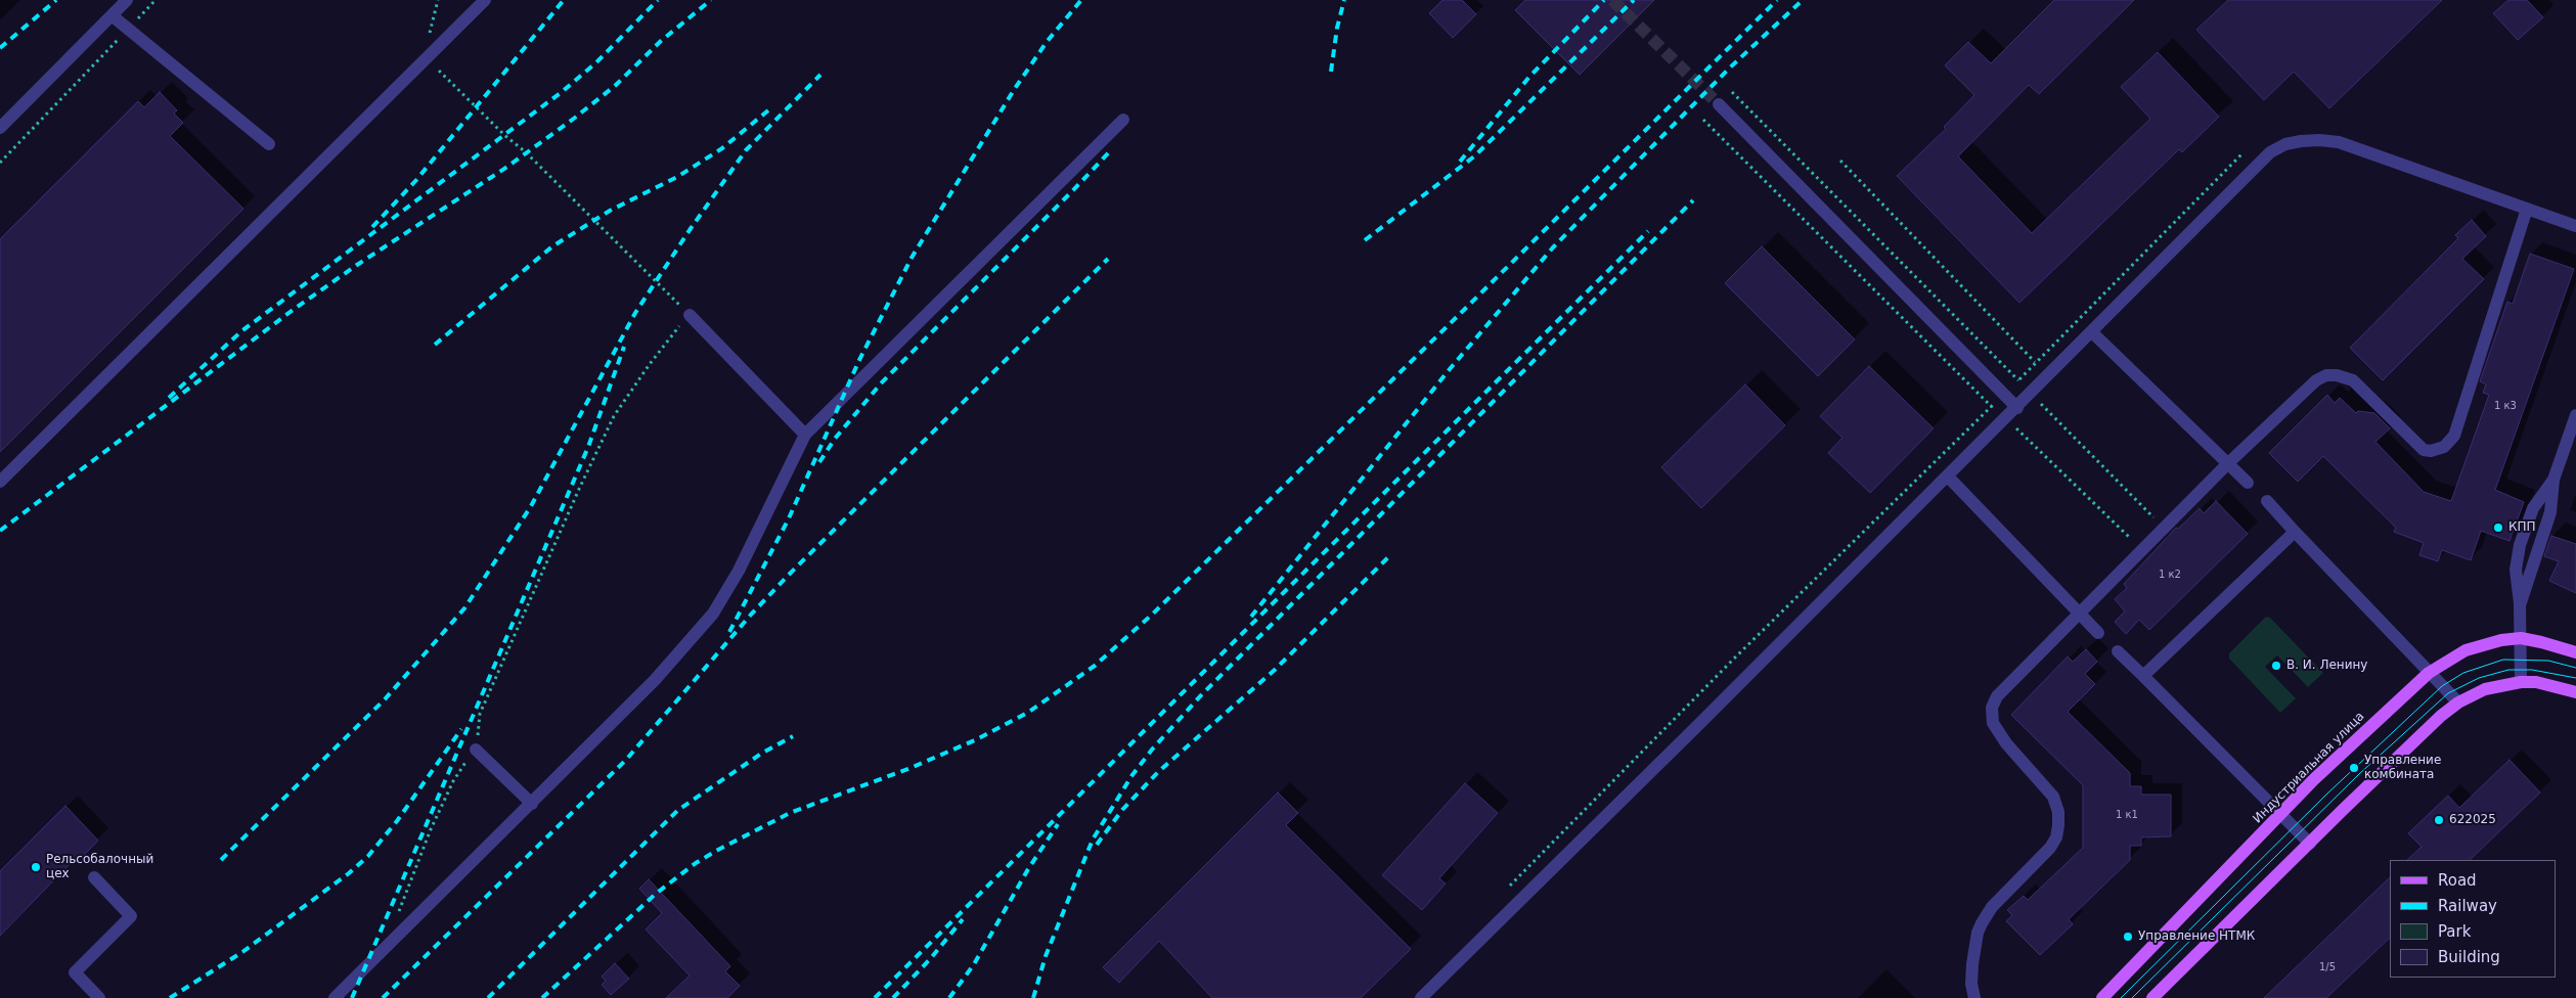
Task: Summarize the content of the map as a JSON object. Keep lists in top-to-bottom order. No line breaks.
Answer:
{"streets":{"main road":["Индустриальная улица"]},"places":["КПП","В. И. Ленину","Управление комбината","622025","Рельсобалочный цех","Управление НТМК"],"house_numbers":["1 к3","1 к2","1 к1","1/5"],"legend":["Road","Railway","Park","Building"]}
